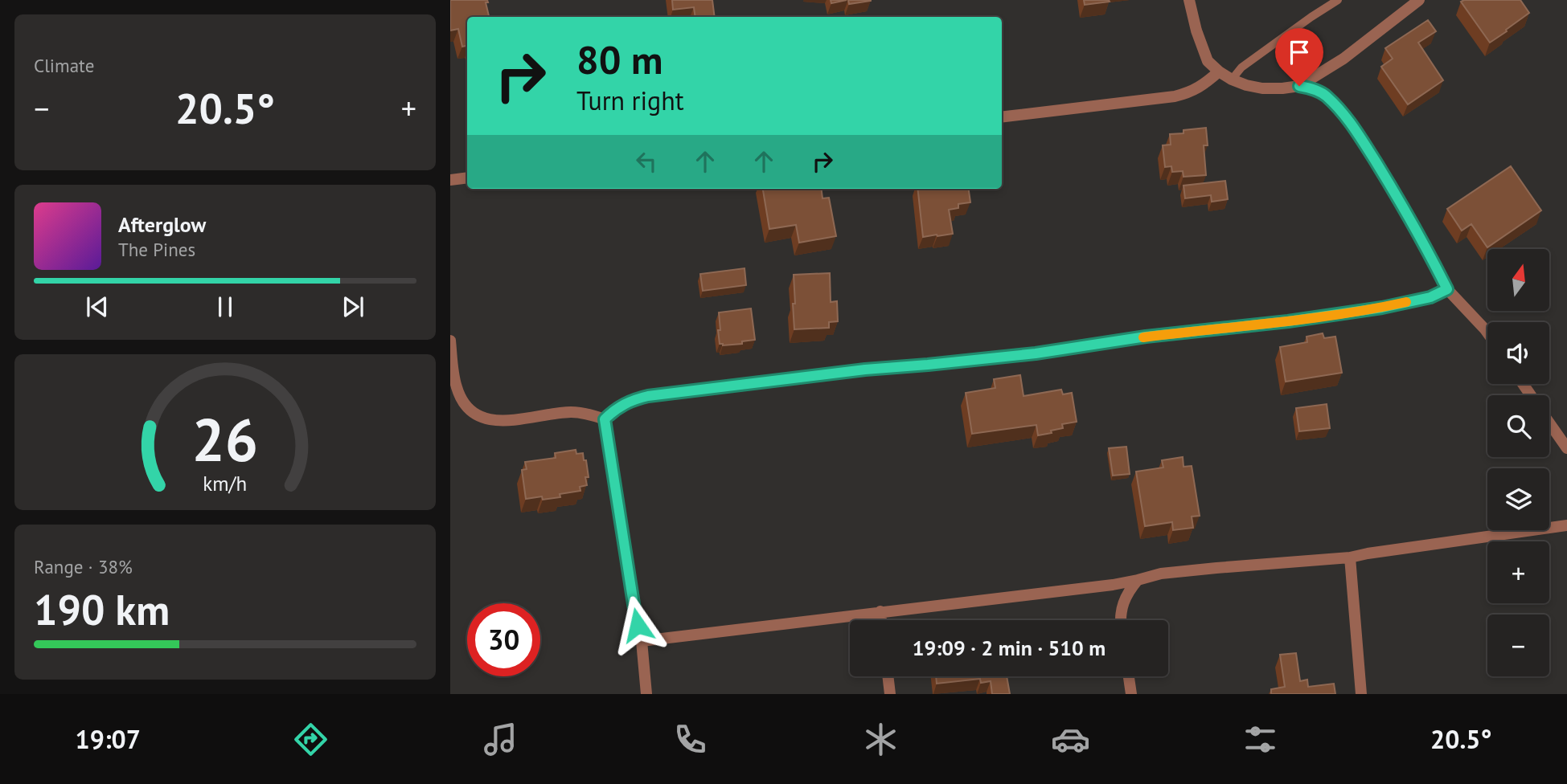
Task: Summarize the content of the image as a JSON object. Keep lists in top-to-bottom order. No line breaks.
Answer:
{"north":"top","page":{"tile":["Climate",["Range · 38%","190 km"]],"turn":["80 m","Turn right"],"heat":["−","20.5°","+"],"song":["Afterglow","The Pines"],"map_buttons":["+","−"],"limit":"30","trip":"19:09 · 2 min · 510 m","tabs":["19:07","20.5°"],"gauge":["26","km/h"]}}
